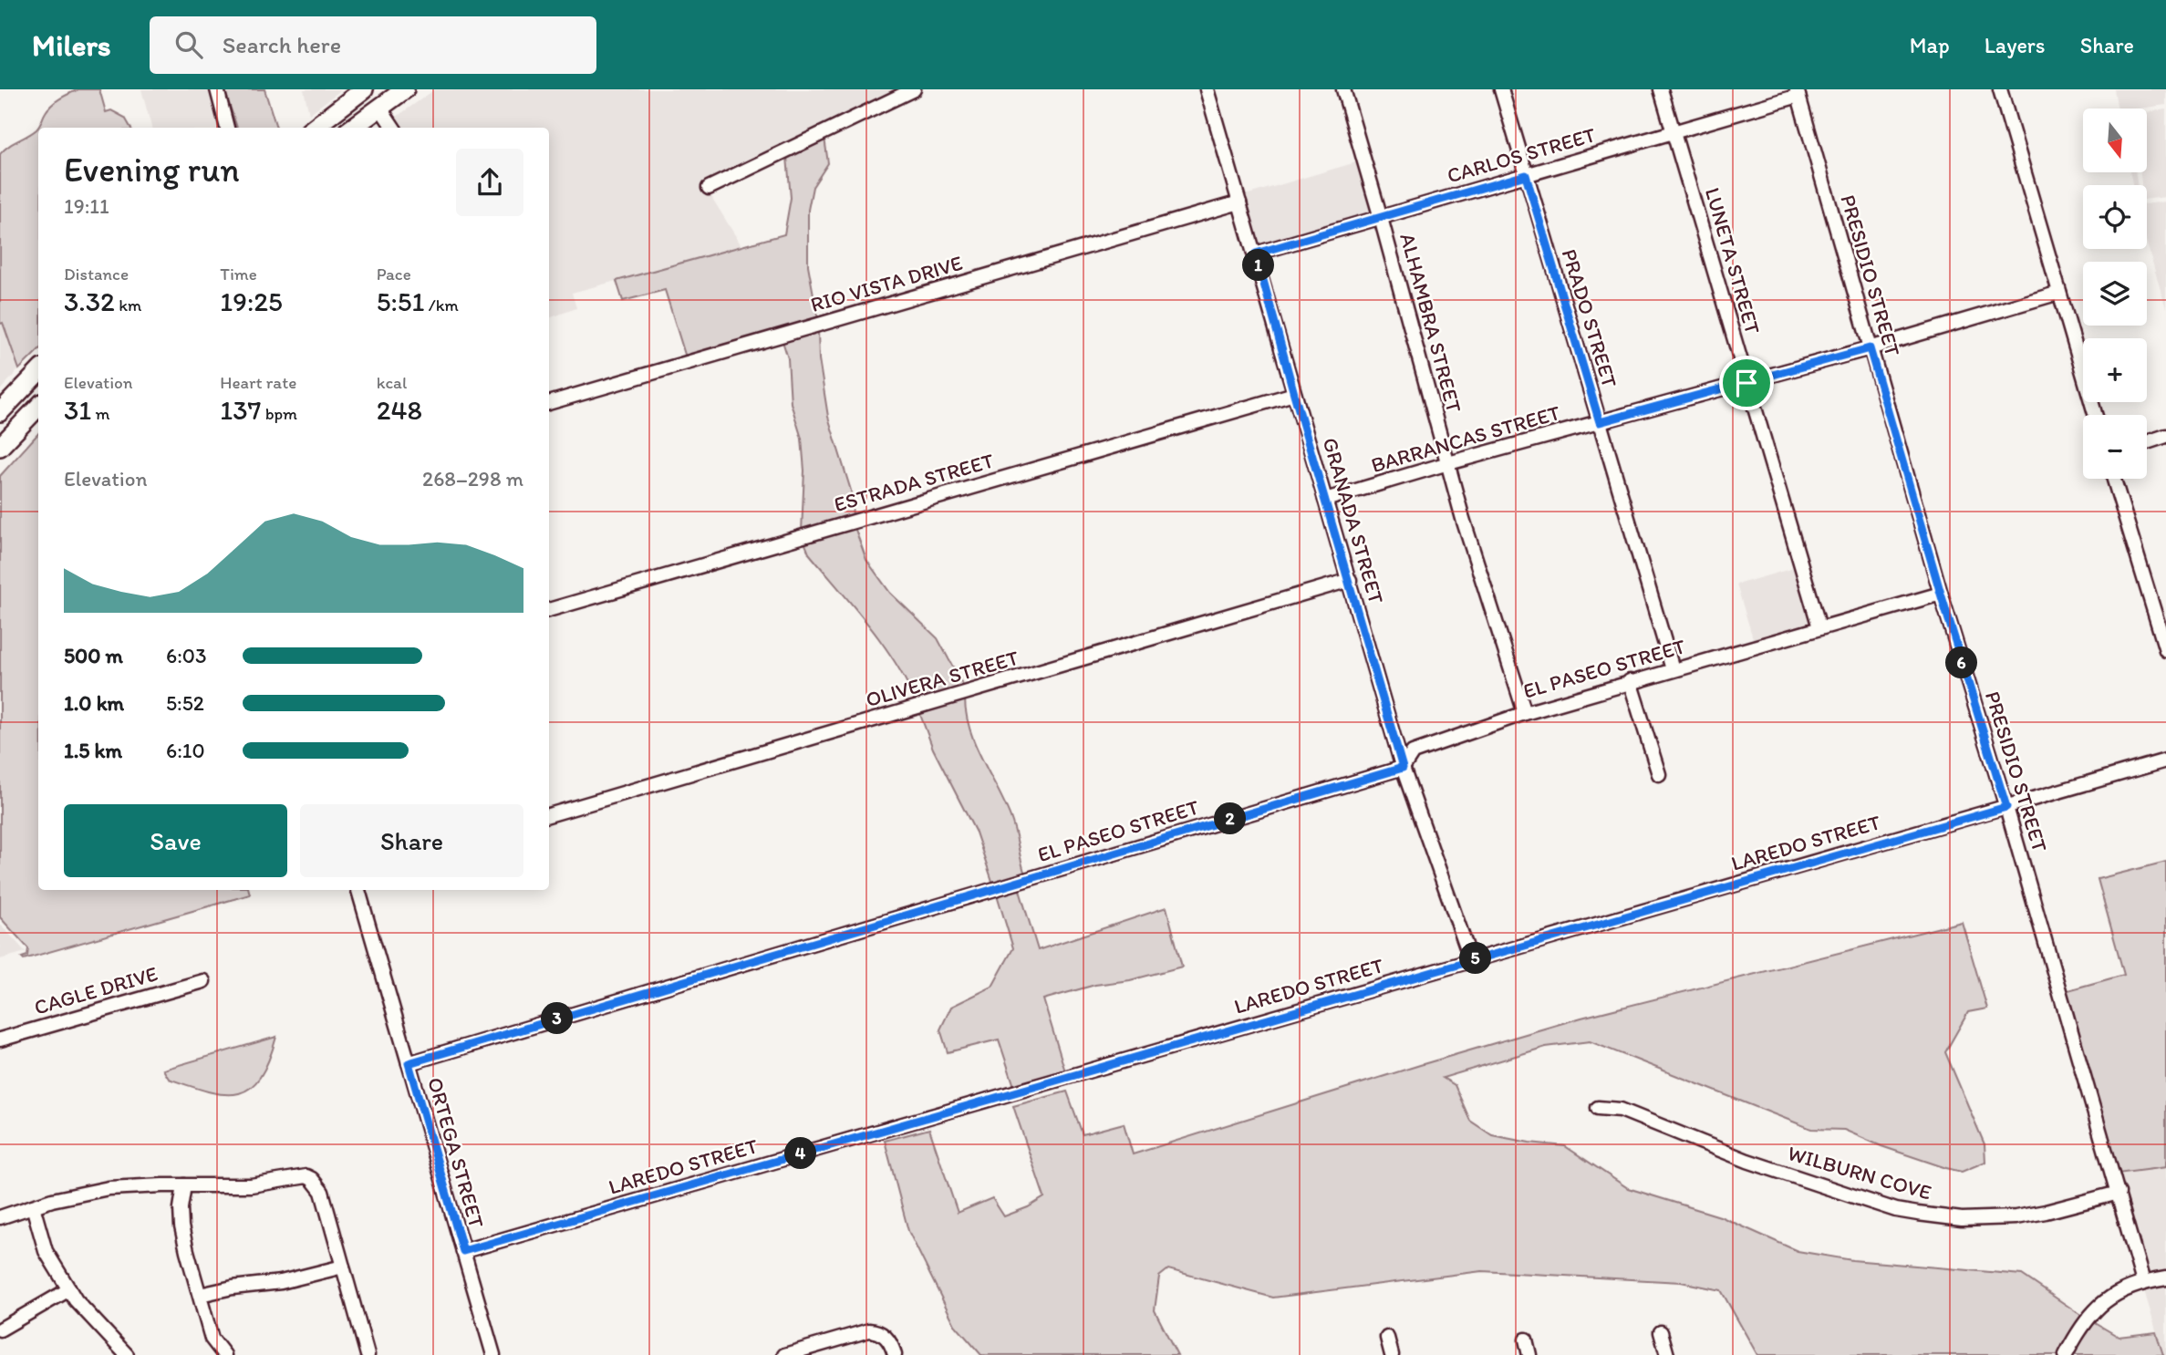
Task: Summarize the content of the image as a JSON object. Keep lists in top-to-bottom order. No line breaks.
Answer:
{"streets":{"street":["CARLOS STREET","LUNETA STREET","PRESIDIO STREET","RIO VISTA DRIVE","PRADO STREET","ALHAMBRA STREET","BARRANCAS STREET","ESTRADA STREET","GRANADA STREET","EL PASEO STREET","OLIVERA STREET","LAREDO STREET","CAGLE DRIVE","ORTEGA STREET","WILBURN COVE"]},"crossings":[["CARLOS STREET","LUNETA STREET"],["CARLOS STREET","PRESIDIO STREET"],["CARLOS STREET","PRADO STREET"],["CARLOS STREET","ALHAMBRA STREET"],["CARLOS STREET","GRANADA STREET"],["LUNETA STREET","BARRANCAS STREET"],["LUNETA STREET","EL PASEO STREET"],["PRESIDIO STREET","BARRANCAS STREET"],["PRESIDIO STREET","EL PASEO STREET"],["PRESIDIO STREET","LAREDO STREET"],["PRESIDIO STREET","WILBURN COVE"],["RIO VISTA DRIVE","GRANADA STREET"],["PRADO STREET","BARRANCAS STREET"],["PRADO STREET","EL PASEO STREET"],["ALHAMBRA STREET","BARRANCAS STREET"],["ALHAMBRA STREET","EL PASEO STREET"],["BARRANCAS STREET","GRANADA STREET"],["ESTRADA STREET","GRANADA STREET"],["GRANADA STREET","EL PASEO STREET"],["GRANADA STREET","OLIVERA STREET"],["GRANADA STREET","LAREDO STREET"],["EL PASEO STREET","ORTEGA STREET"],["LAREDO STREET","ORTEGA STREET"]],"north":"bottom","page":{"header":"Milers","search":"Search here","nav":["Map","Layers","Share"],"map_buttons":["+","−"],"heading":["Evening run","19:11"],"stats":[["Distance","3.32 km"],["Time","19:25"],["Pace","5:51 /km"],["Elevation","31 m"],["Heart rate","137 bpm"],["kcal","248"]],"pins":["1","6","2","5","3","4"],"chart":["Elevation","268–298 m"],"list":[{"name":"500 m","note":"6:03"},{"name":"1.0 km","note":"5:52"},{"name":"1.5 km","note":"6:10"}],"buttons":["Save","Share"]}}
